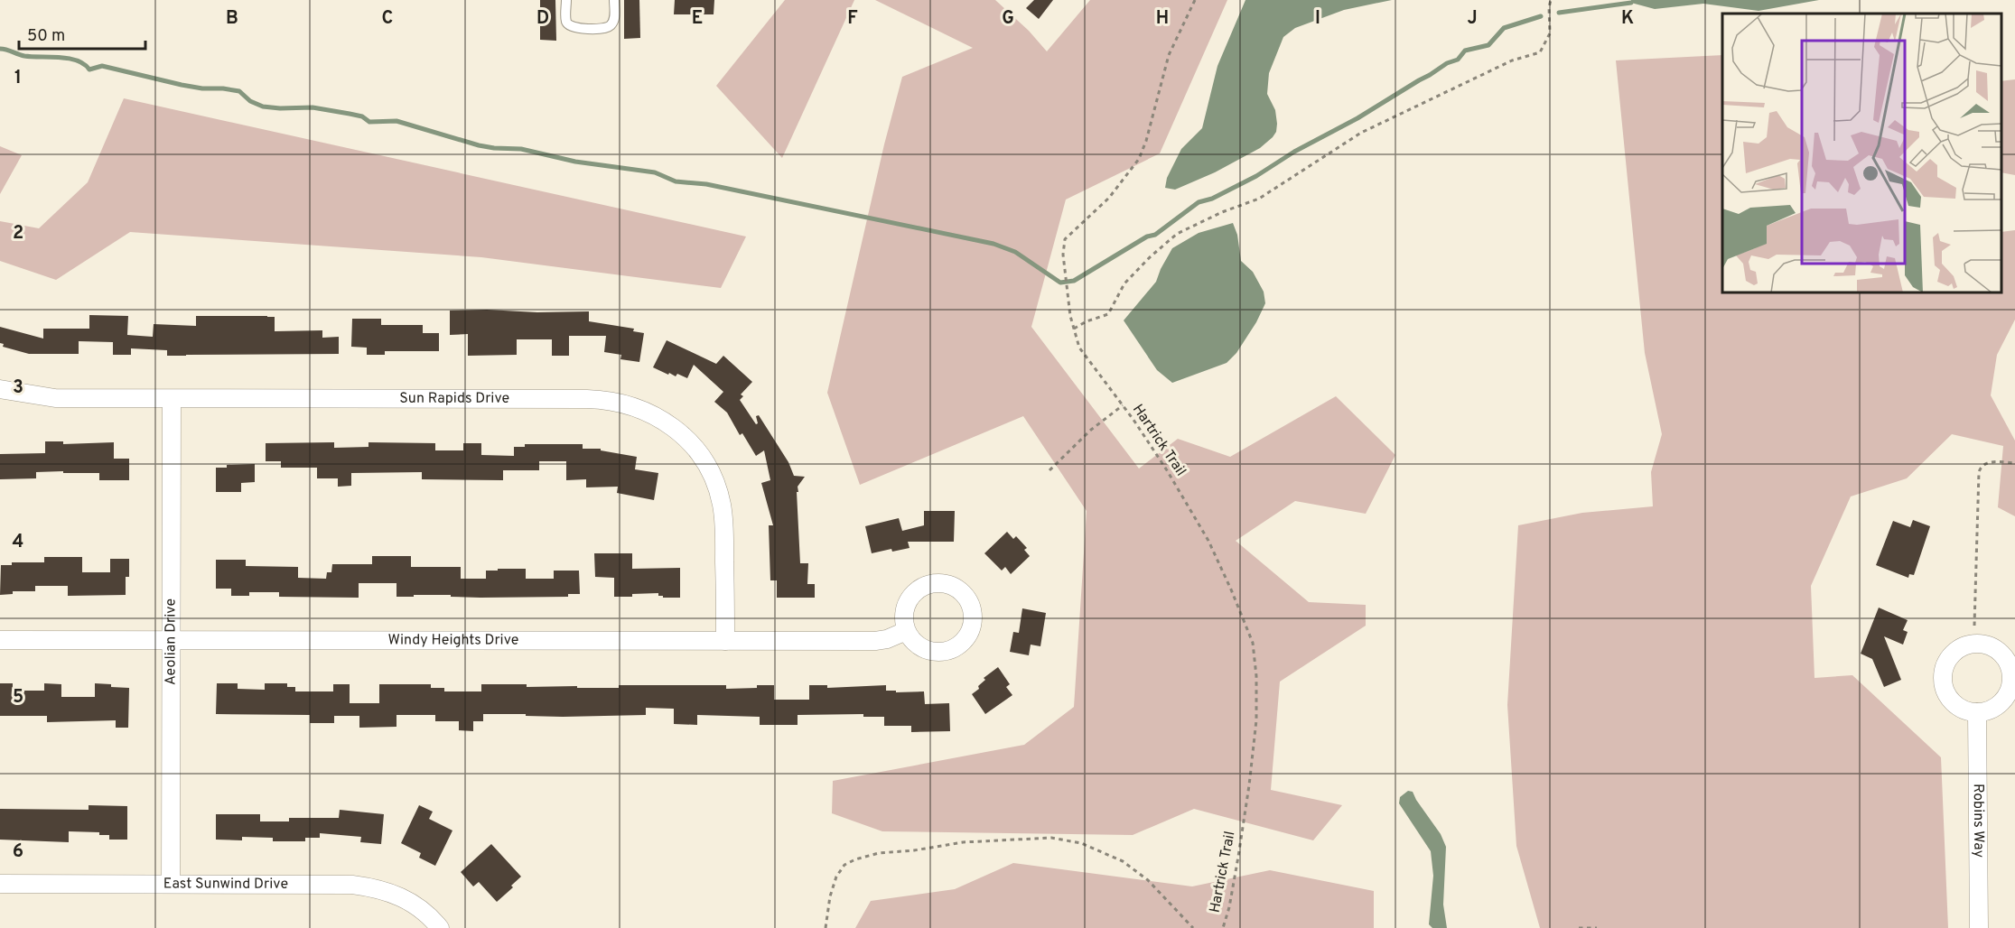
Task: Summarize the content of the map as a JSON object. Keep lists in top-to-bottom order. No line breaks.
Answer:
{"streets":{"street":["Sun Rapids Drive","Windy Heights Drive","Aeolian Drive","Robins Way","East Sunwind Drive"],"path":["Hartrick Trail"]},"crossings":[["Sun Rapids Drive","Windy Heights Drive"],["Sun Rapids Drive","Aeolian Drive"],["Windy Heights Drive","Aeolian Drive"],["Aeolian Drive","East Sunwind Drive"]],"scale_bar":"50 m","grid":{"columns":["B","C","D","E","F","G","H","I","J","K"],"rows":["1","2","3","4","5","6"]}}
